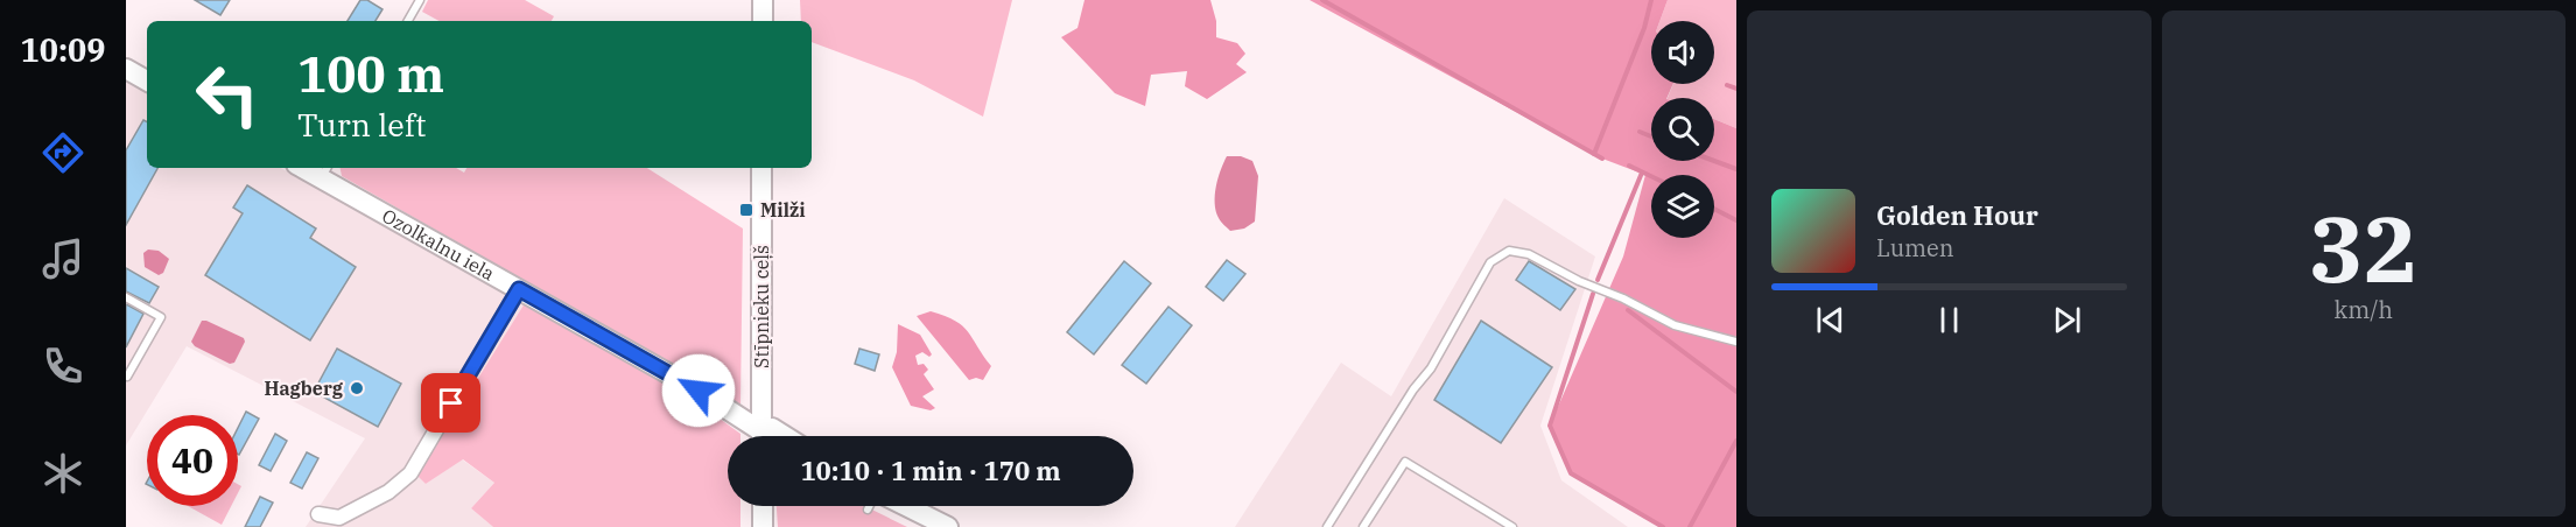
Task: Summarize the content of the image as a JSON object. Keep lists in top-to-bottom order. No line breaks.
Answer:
{"streets":{"street":["Ozolkalnu iela","Stīpnieku ceļš"]},"places":{"transit":["Milži"],"other":["Hagberg"]},"page":{"tabs":"10:09","tile":["32","km/h"],"turn":["100 m","Turn left"],"song":["Golden Hour","Lumen"],"limit":"40","trip":"10:10 · 1 min · 170 m"}}
